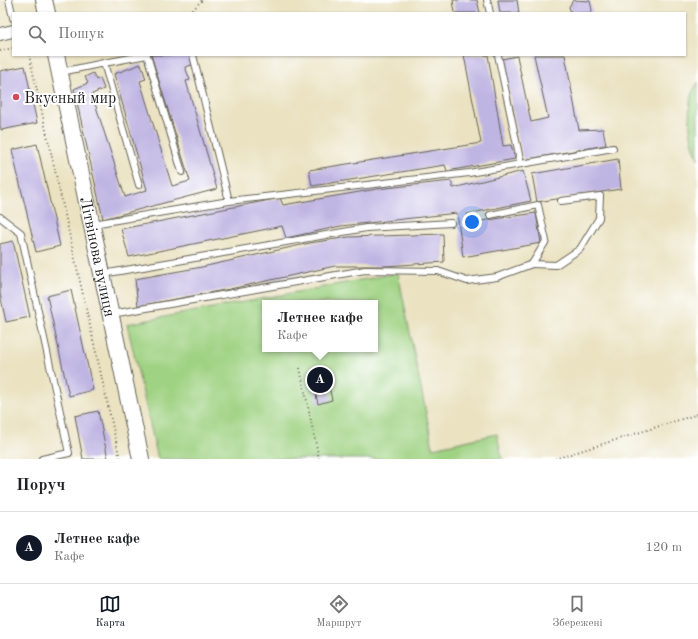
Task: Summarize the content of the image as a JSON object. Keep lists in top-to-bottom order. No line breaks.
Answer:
{"streets":{"street":["Літвінова вулиця"]},"places":["Вкусный мир"],"page":{"search":"Пошук","popup":["Летнее кафе","Кафе"],"pins":"A","heading":"Поруч","list":[{"mark":"A","name":"Летнее кафе","note":"Кафе","value":"120 m"}],"nav":["Карта","Маршрут","Збережені"]}}
